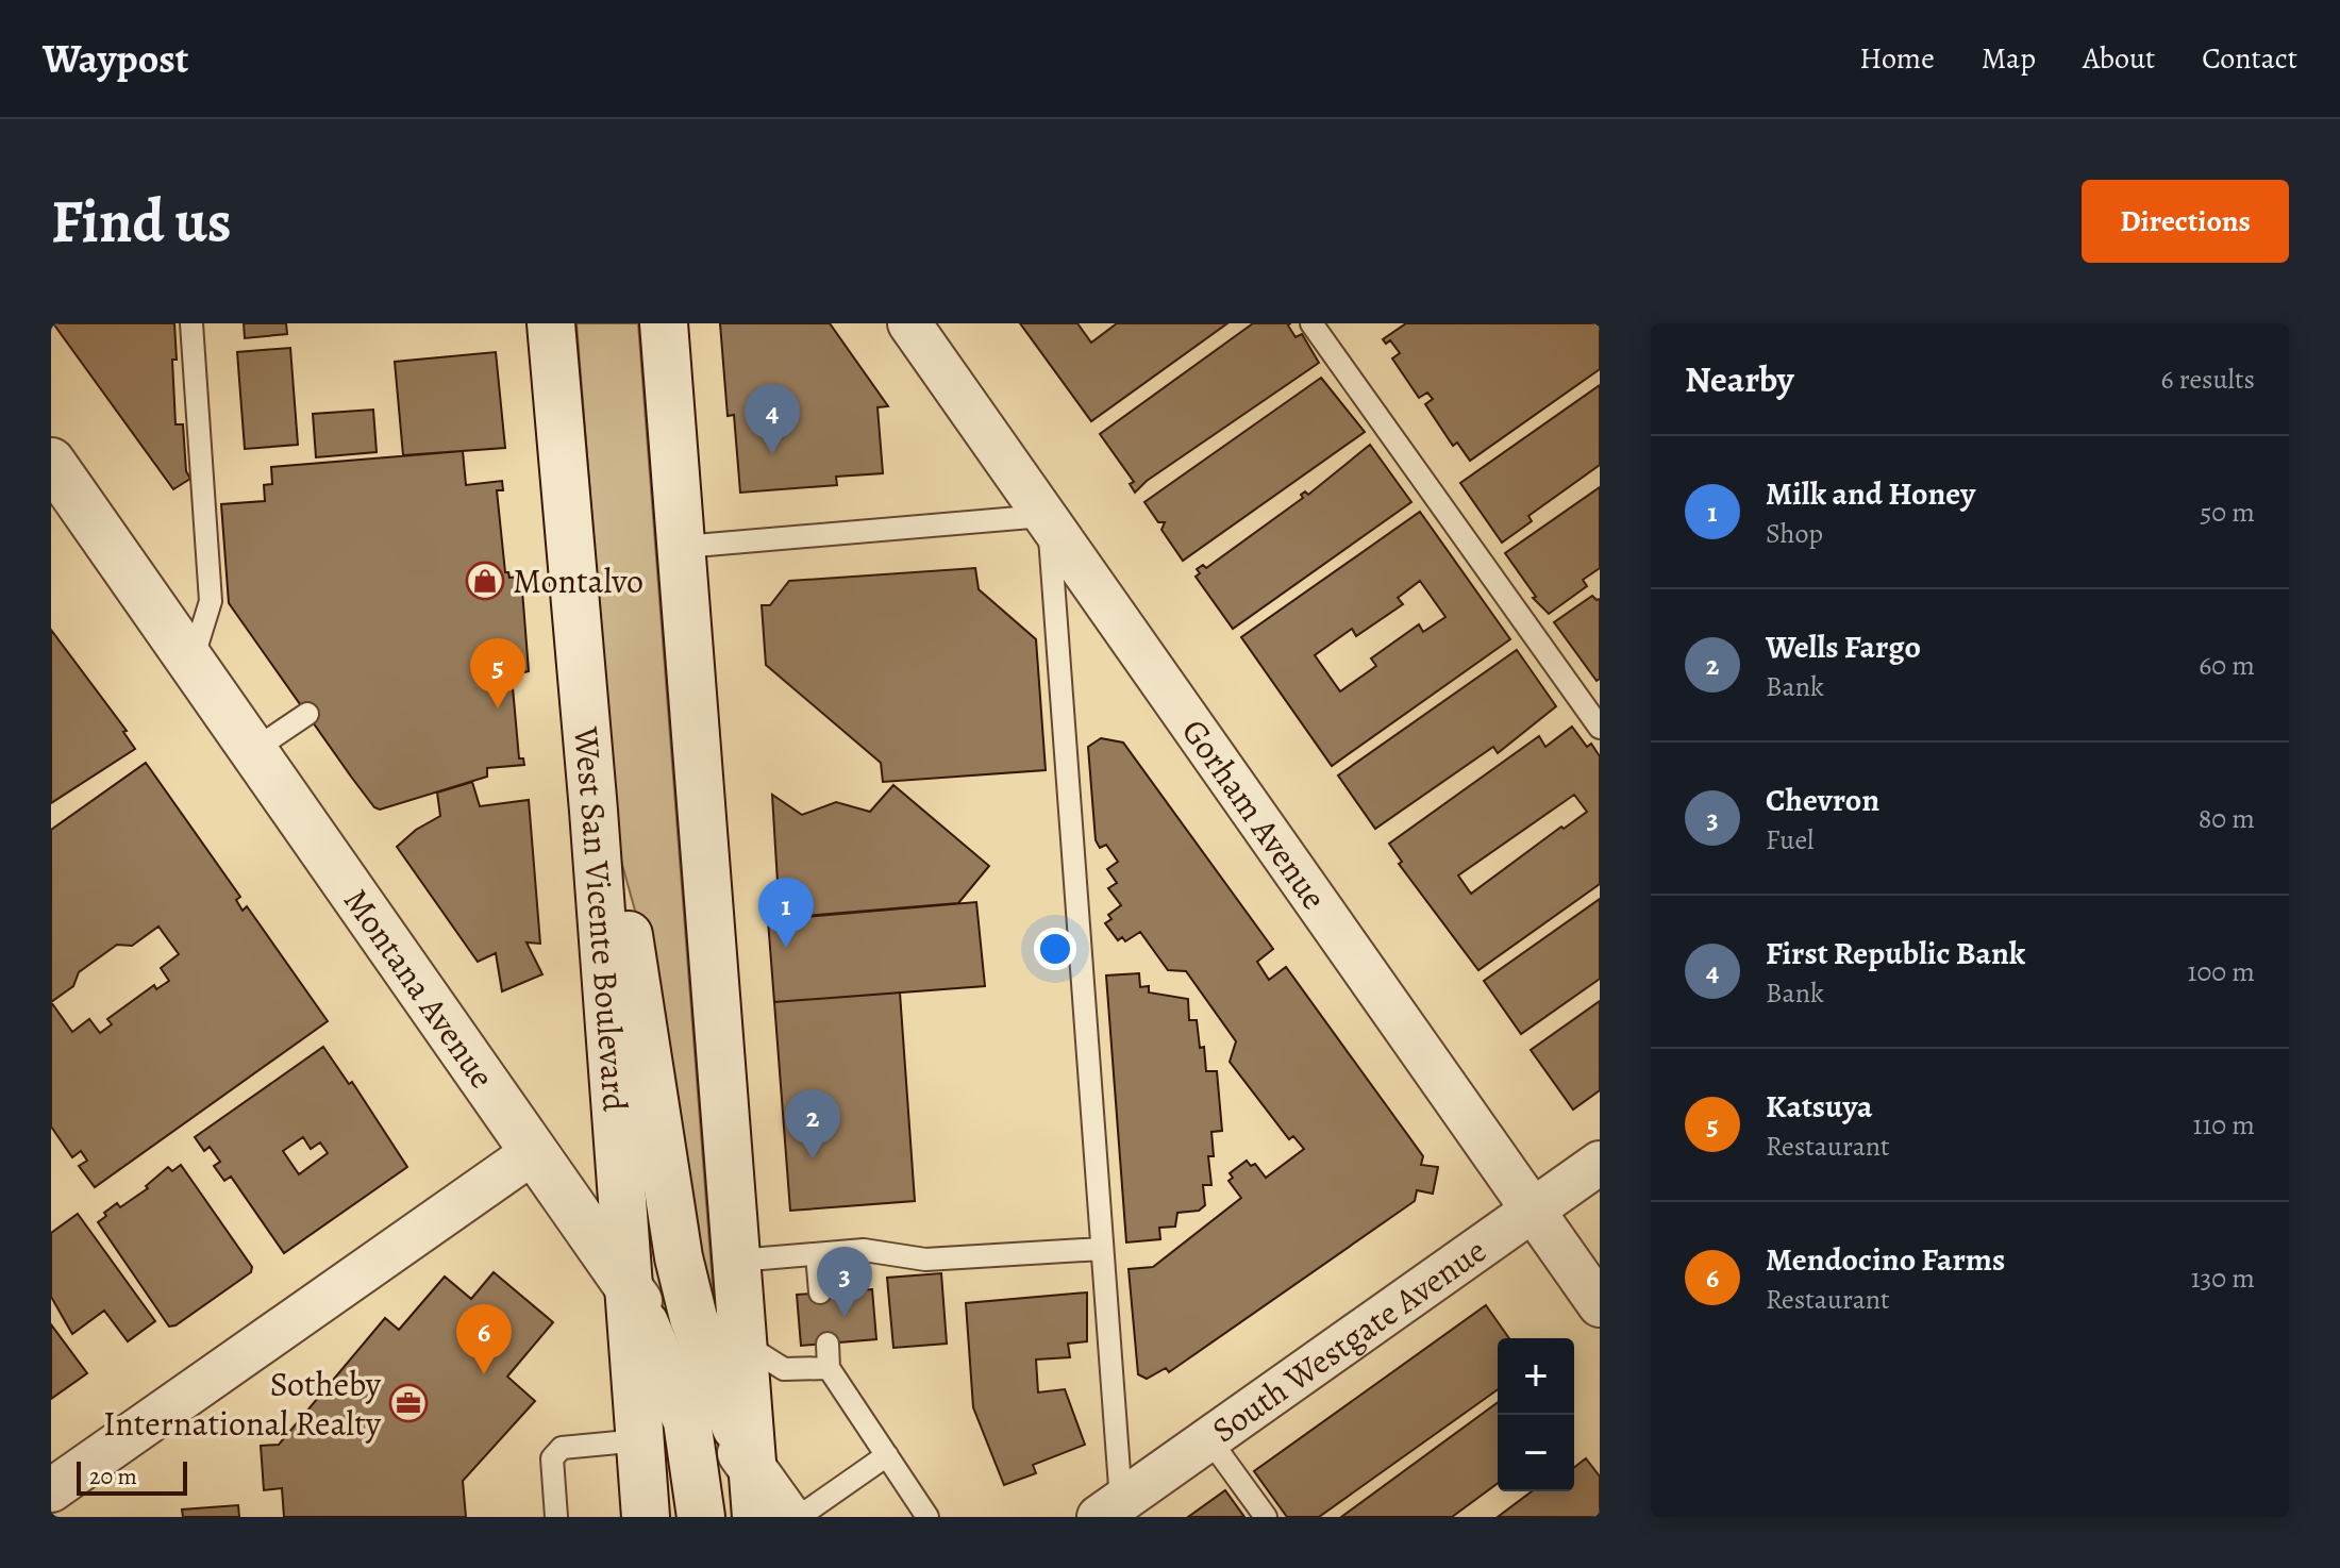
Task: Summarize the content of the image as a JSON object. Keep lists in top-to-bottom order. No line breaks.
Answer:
{"streets":{"main road":["West San Vicente Boulevard","Montana Avenue"],"street":["Gorham Avenue","South Westgate Avenue"]},"crossings":[["Gorham Avenue","South Westgate Avenue"],["West San Vicente Boulevard","Montana Avenue"]],"places":{"shop":["Montalvo"],"office":["Sotheby International Realty"]},"scale_bar":"20 m","page":{"header":"Waypost","nav":["Home","Map","About","Contact"],"buttons":"Directions","title":"Find us","heading":["Nearby","6 results"],"pins":["4","5","1","2","3","6"],"list":[{"mark":"1","name":"Milk and Honey","note":"Shop","value":"50 m"},{"mark":"2","name":"Wells Fargo","note":"Bank","value":"60 m"},{"mark":"3","name":"Chevron","note":"Fuel","value":"80 m"},{"mark":"4","name":"First Republic Bank","note":"Bank","value":"100 m"},{"mark":"5","name":"Katsuya","note":"Restaurant","value":"110 m"},{"mark":"6","name":"Mendocino Farms","note":"Restaurant","value":"130 m"}],"map_buttons":["+","−"],"scale":"20 m"}}
